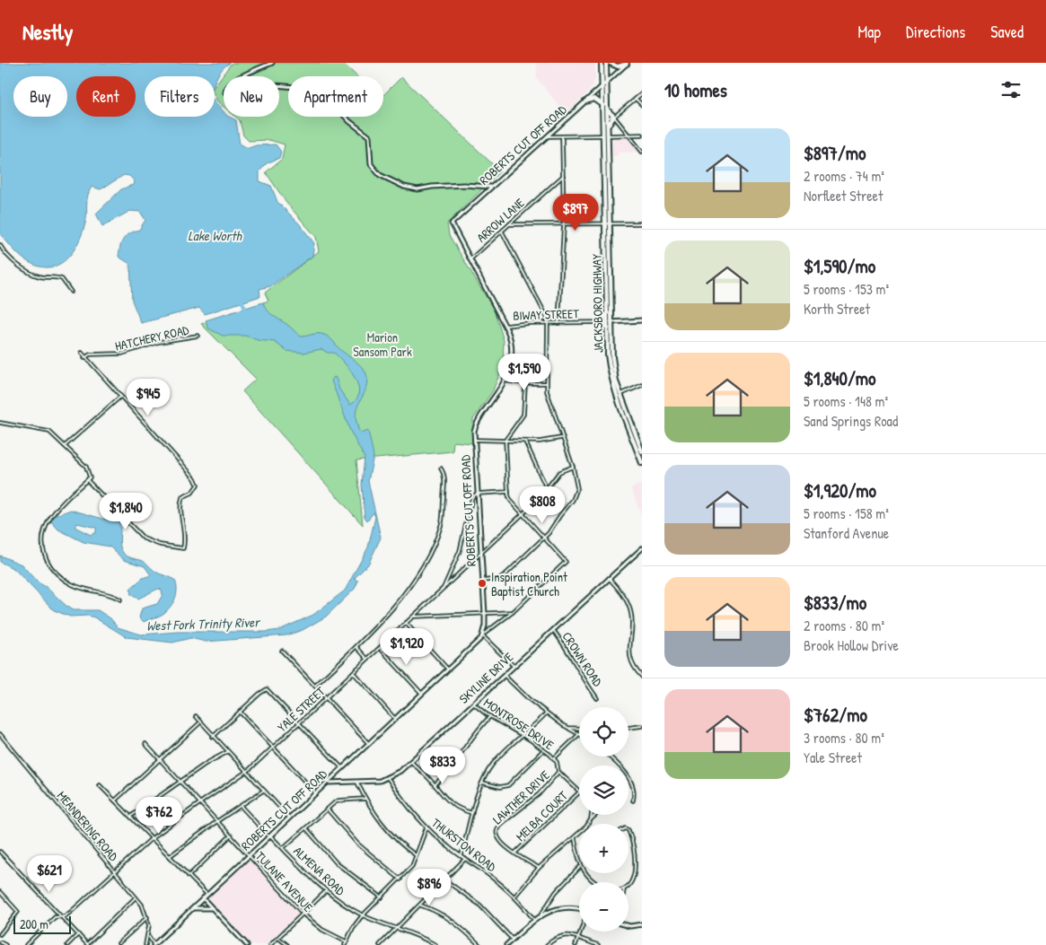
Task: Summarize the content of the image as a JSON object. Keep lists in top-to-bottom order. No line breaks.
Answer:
{"streets":{"main road":["JACKSBORO HIGHWAY"],"street":["ROBERTS CUT OFF ROAD","ARROW LANE","BIWAY STREET","HATCHERY ROAD","CROWN ROAD","SKYLINE DRIVE","YALE STREET","MONTROSE DRIVE","LAWTHER DRIVE","MELBA COURT","MEANDERING ROAD","THURSTON ROAD","ALMENA ROAD","TULANE AVENUE"]},"crossings":[["ROBERTS CUT OFF ROAD","ARROW LANE"],["ROBERTS CUT OFF ROAD","BIWAY STREET"],["ROBERTS CUT OFF ROAD","SKYLINE DRIVE"],["ROBERTS CUT OFF ROAD","YALE STREET"],["ROBERTS CUT OFF ROAD","MEANDERING ROAD"],["ROBERTS CUT OFF ROAD","ALMENA ROAD"],["ROBERTS CUT OFF ROAD","TULANE AVENUE"],["JACKSBORO HIGHWAY","BIWAY STREET"],["CROWN ROAD","SKYLINE DRIVE"],["SKYLINE DRIVE","MONTROSE DRIVE"],["SKYLINE DRIVE","THURSTON ROAD"],["YALE STREET","MEANDERING ROAD"],["YALE STREET","TULANE AVENUE"],["MONTROSE DRIVE","LAWTHER DRIVE"],["LAWTHER DRIVE","MELBA COURT"]],"water":["Lake Worth","West Fork Trinity River"],"parks":["Marion Sansom Park"],"places":["Inspiration Point Baptist Church"],"scale_bar":"200 m","page":{"header":"Nestly","nav":["Map","Directions","Saved"],"heading":"10 homes","chip":["Buy","Rent","Filters","New","Apartment"],"list":[{"name":"$897/mo","note":"2 rooms · 74 m² · Norfleet Street"},{"name":"$1,590/mo","note":"5 rooms · 153 m² · Korth Street"},{"name":"$1,840/mo","note":"5 rooms · 148 m² · Sand Springs Road"},{"name":"$1,920/mo","note":"5 rooms · 158 m² · Stanford Avenue"},{"name":"$833/mo","note":"2 rooms · 80 m² · Brook Hollow Drive"},{"name":"$762/mo","note":"3 rooms · 80 m² · Yale Street"}],"price":["$897","$1,590","$945","$808","$1,840","$1,920","$833","$762","$621","$896"],"map_buttons":["+","−"],"scale":"200 m"}}
